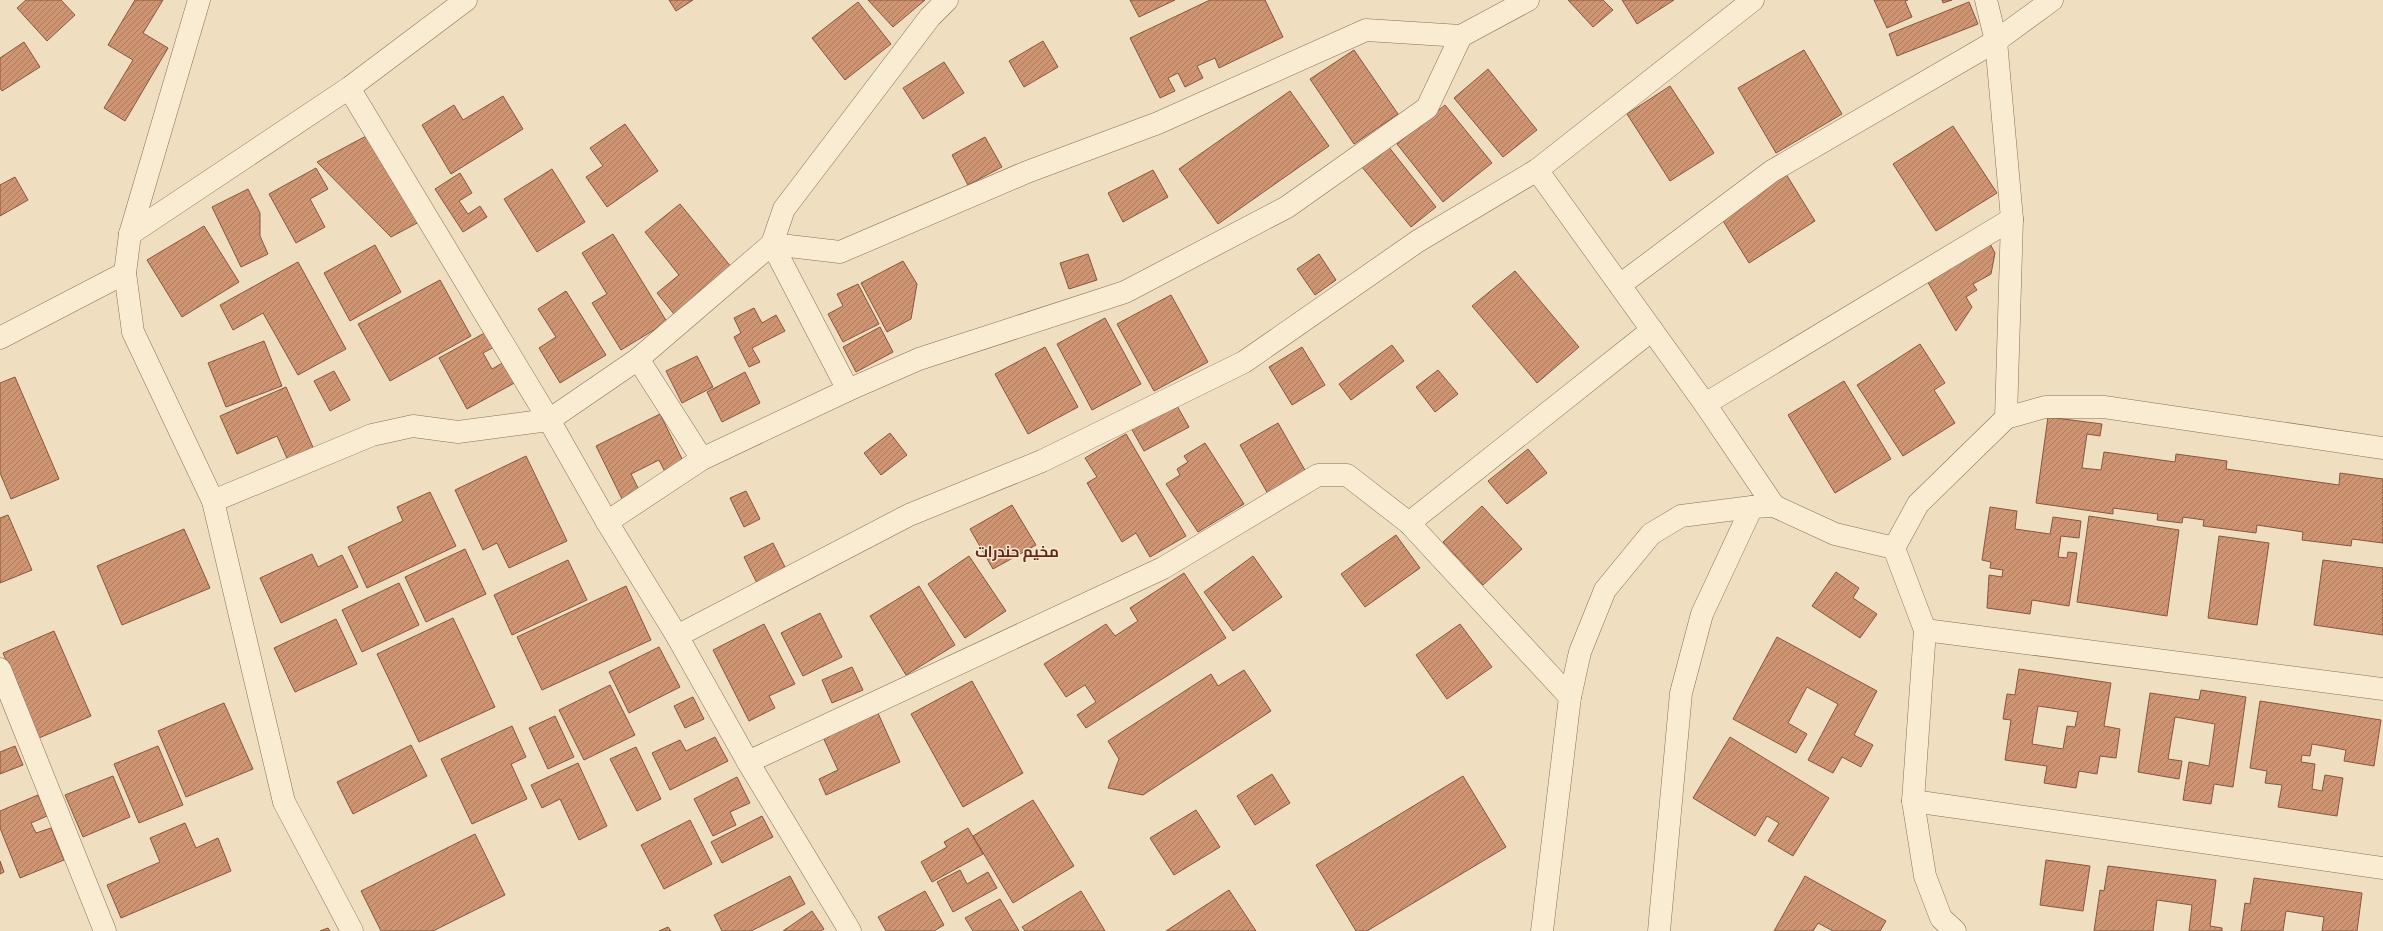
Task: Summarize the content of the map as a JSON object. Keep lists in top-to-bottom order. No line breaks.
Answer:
{"districts":["مخيم حندرات"]}
